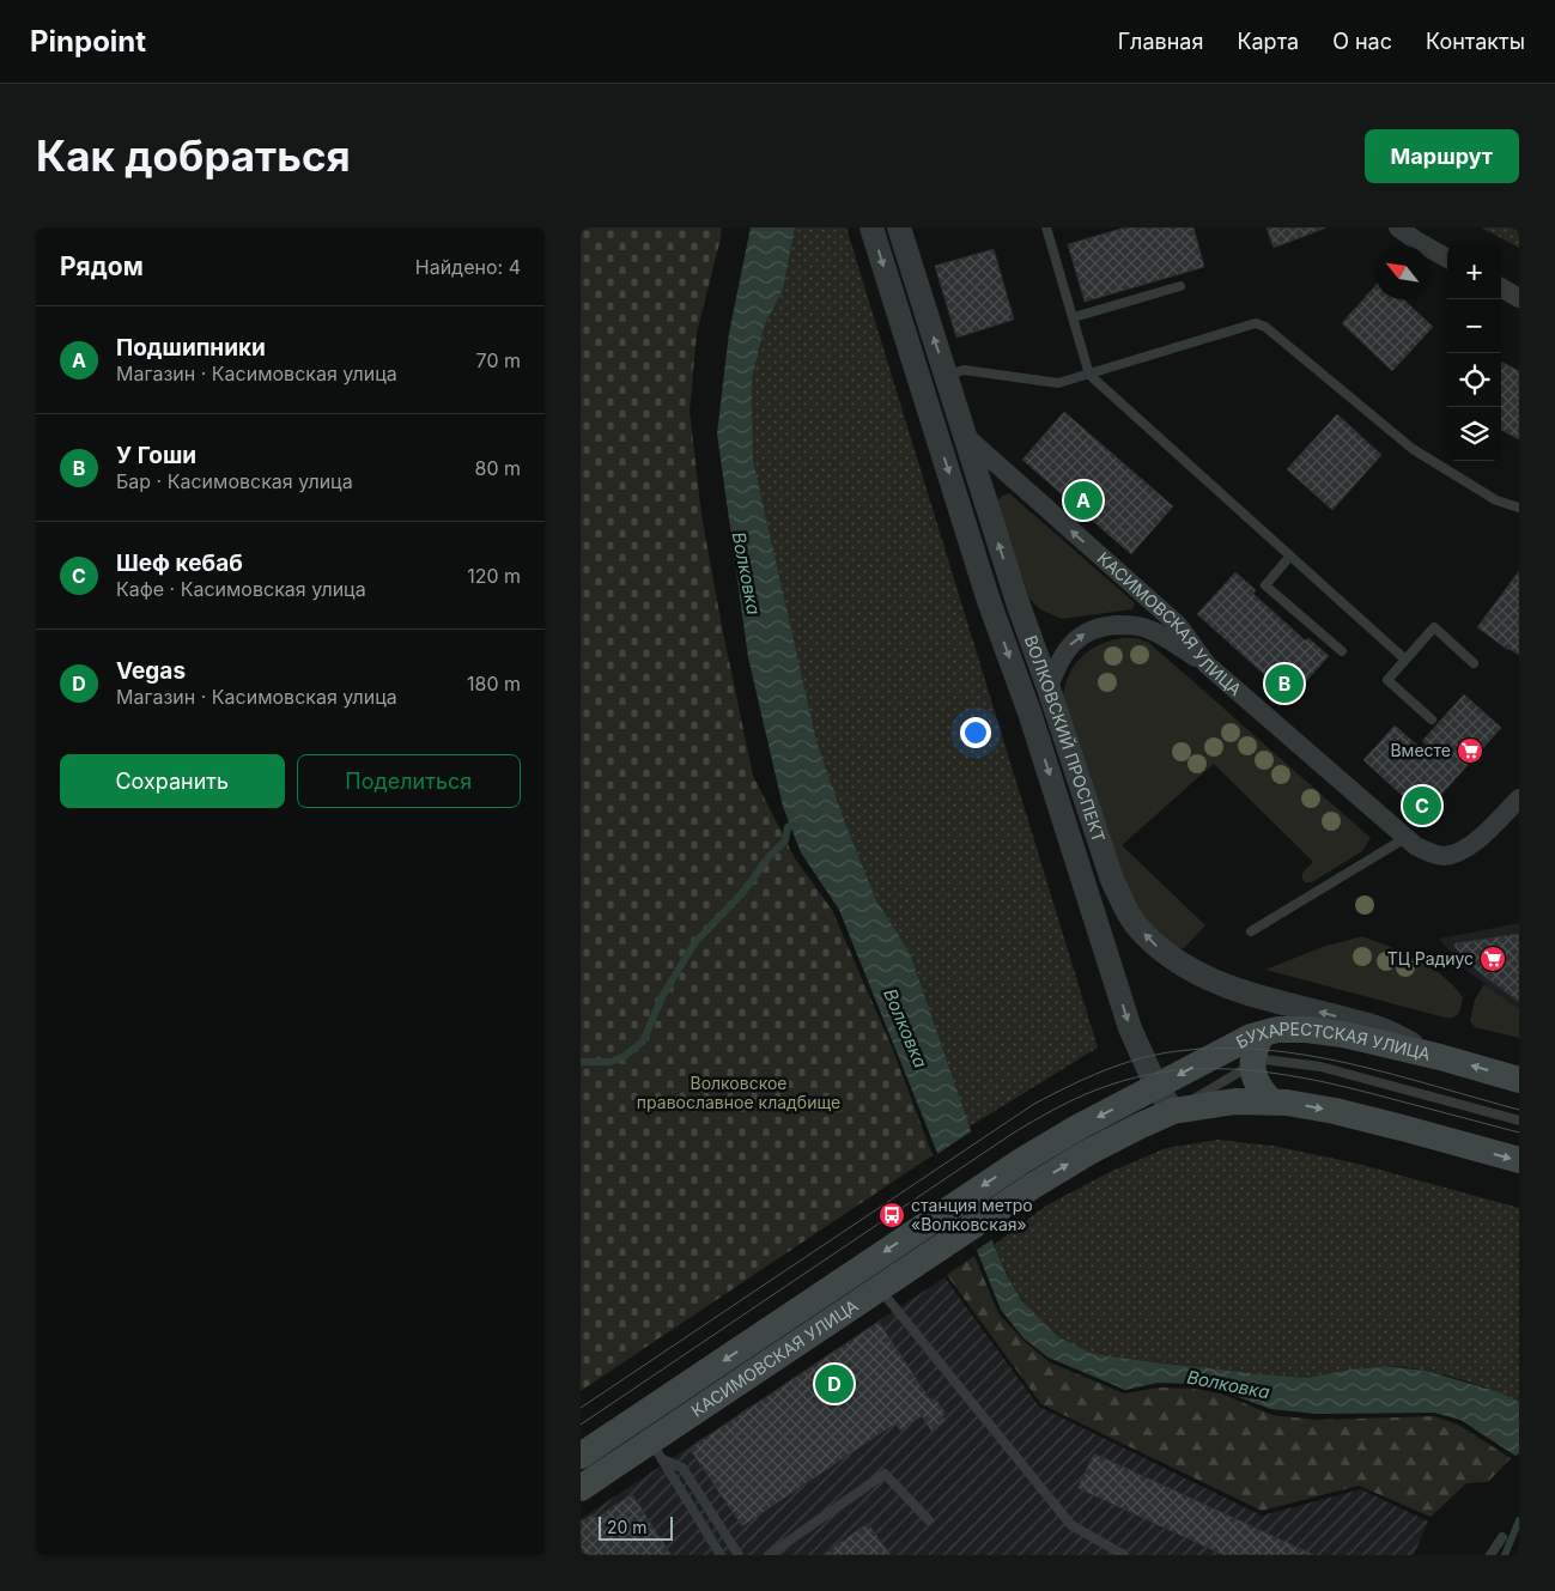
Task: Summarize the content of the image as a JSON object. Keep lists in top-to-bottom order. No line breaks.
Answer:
{"streets":{"main road":["КАСИМОВСКАЯ УЛИЦА","БУХАРЕСТСКАЯ УЛИЦА"],"street":["ВОЛКОВСКИЙ ПРОСПЕКТ"]},"crossings":[["КАСИМОВСКАЯ УЛИЦА","ВОЛКОВСКИЙ ПРОСПЕКТ"],["КАСИМОВСКАЯ УЛИЦА","БУХАРЕСТСКАЯ УЛИЦА"],["ВОЛКОВСКИЙ ПРОСПЕКТ","БУХАРЕСТСКАЯ УЛИЦА"]],"water":["Волковка"],"parks":["Волковское православное кладбище"],"places":{"supermarket":["Вместе","ТЦ Радиус"],"bus stop":["станция метро «Волковская»"]},"scale_bar":"20 m","north":"top left","page":{"header":"Pinpoint","nav":["Главная","Карта","О нас","Контакты"],"buttons":["Маршрут",["Сохранить","Поделиться"]],"title":"Как добраться","heading":["Рядом","Найдено: 4"],"map_buttons":["+","−"],"list":[{"mark":"A","name":"Подшипники","note":"Магазин · Касимовская улица","value":"70 m"},{"mark":"B","name":"У Гоши","note":"Бар · Касимовская улица","value":"80 m"},{"mark":"C","name":"Шеф кебаб","note":"Кафе · Касимовская улица","value":"120 m"},{"mark":"D","name":"Vegas","note":"Магазин · Касимовская улица","value":"180 m"}],"pins":["A","B","C","D"],"scale":"20 m"}}
